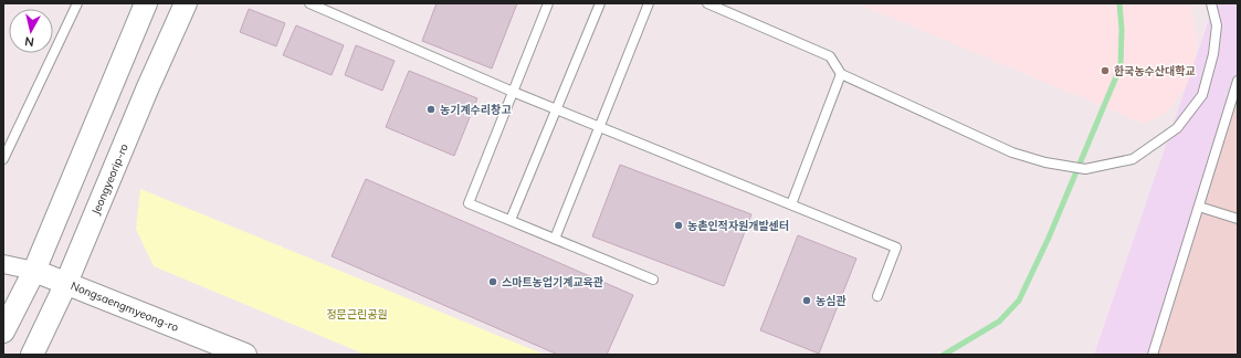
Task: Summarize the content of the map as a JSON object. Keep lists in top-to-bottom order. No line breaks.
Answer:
{"streets":{"street":["Jeongyeorip-ro","Nongsaengmyeong-ro"]},"crossings":[["Jeongyeorip-ro","Nongsaengmyeong-ro"]],"parks":["정문근린공원"],"places":["한국농수산대학교","농기계수리창고","농촌인적자원개발센터","스마트농업기계교육관","농심관"],"north":"bottom"}
